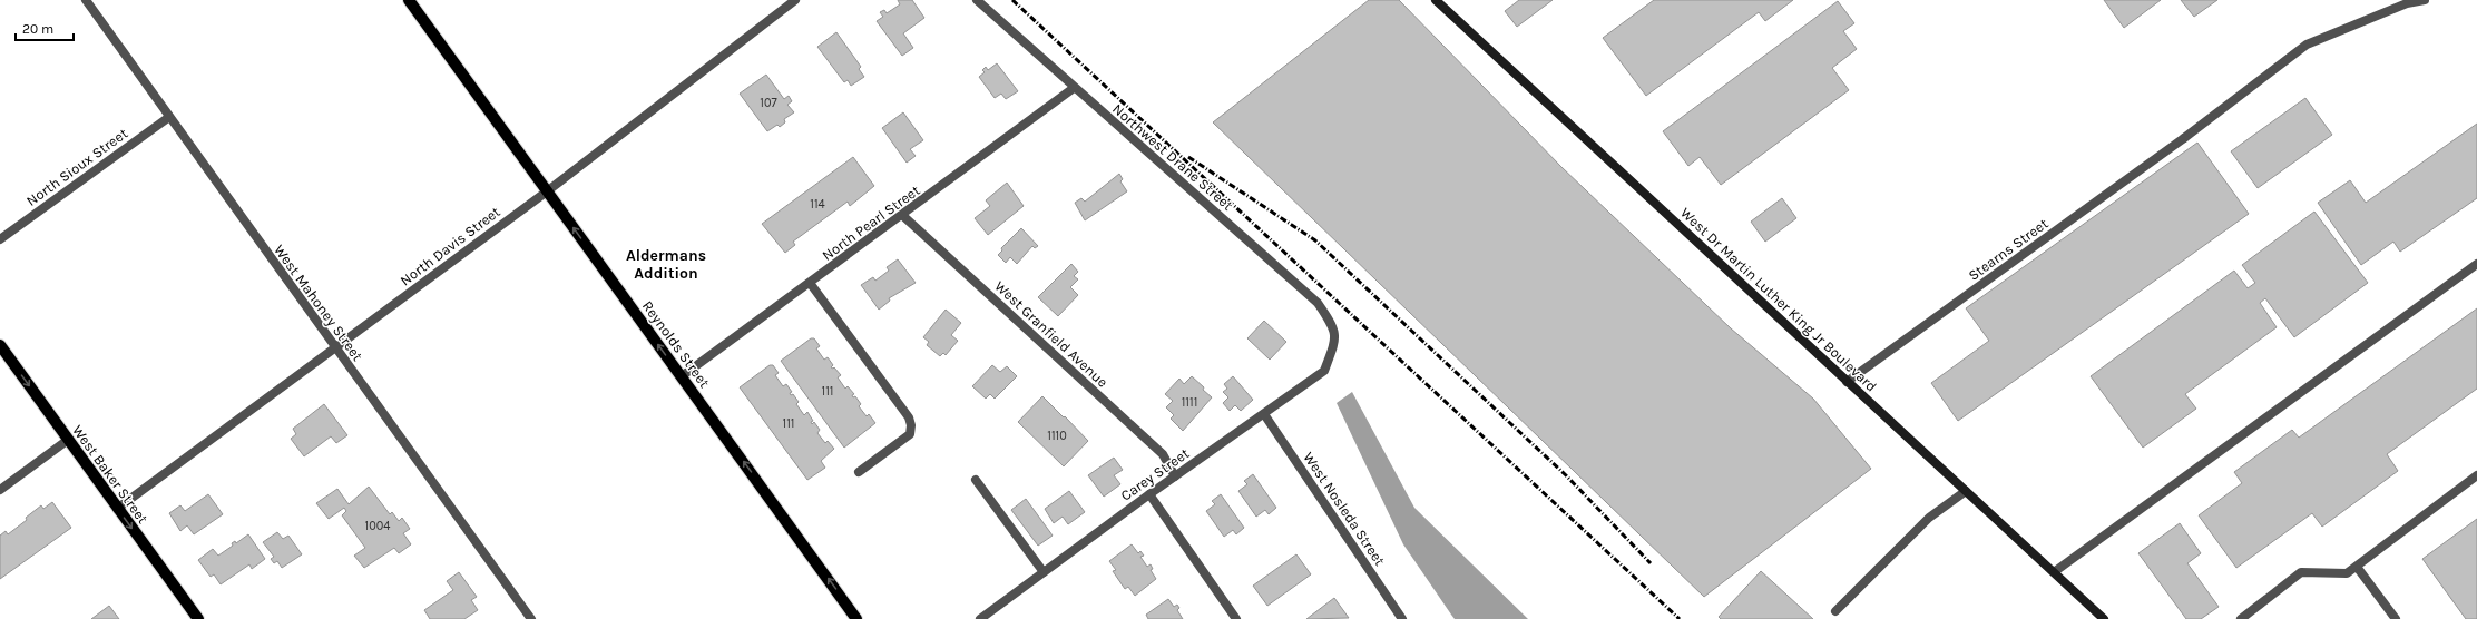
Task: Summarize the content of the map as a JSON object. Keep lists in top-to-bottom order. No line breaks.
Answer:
{"streets":{"main road":["Reynolds Street","West Baker Street"],"street":["Northwest Drane Street","North Sioux Street","North Pearl Street","North Davis Street","Stearns Street","West Dr Martin Luther King Jr Boulevard","West Mahoney Street","West Granfield Avenue","Carey Street","West Nosleda Street"]},"crossings":[["Northwest Drane Street","North Pearl Street"],["Northwest Drane Street","Carey Street"],["North Sioux Street","West Mahoney Street"],["North Pearl Street","West Granfield Avenue"],["North Pearl Street","Reynolds Street"],["North Davis Street","West Mahoney Street"],["North Davis Street","Reynolds Street"],["North Davis Street","West Baker Street"],["Stearns Street","West Dr Martin Luther King Jr Boulevard"],["West Granfield Avenue","Carey Street"],["Carey Street","West Nosleda Street"]],"one_way":["Reynolds Street","West Baker Street"],"districts":["Aldermans Addition"],"house_numbers":["107","114","111","1111","111","1110","1004"],"scale_bar":"20 m"}
